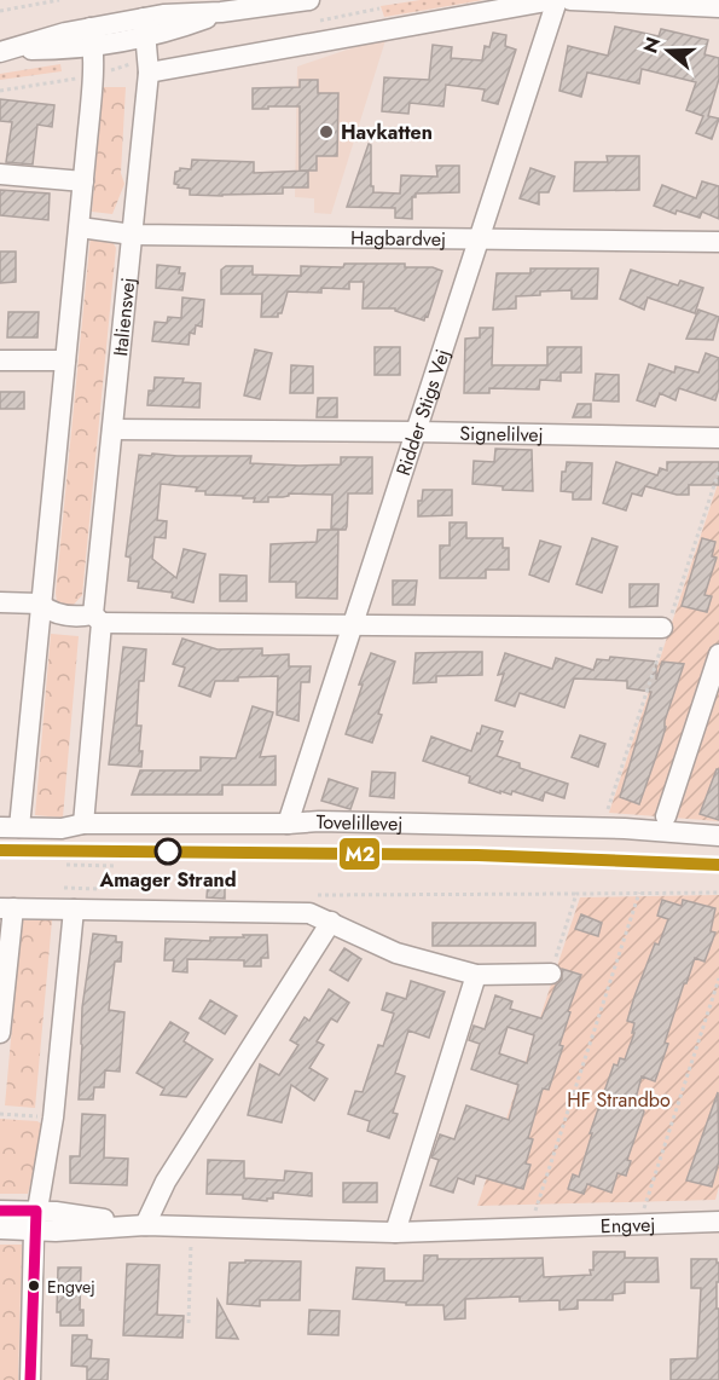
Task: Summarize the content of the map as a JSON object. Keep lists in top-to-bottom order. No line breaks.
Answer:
{"streets":{"street":["Hagbardvej","Italiensvej","Ridder Stigs Vej","Signelilvej","Tovelillevej","Engvej"]},"crossings":[["Hagbardvej","Italiensvej"],["Hagbardvej","Ridder Stigs Vej"],["Italiensvej","Signelilvej"],["Italiensvej","Tovelillevej"],["Ridder Stigs Vej","Signelilvej"],["Ridder Stigs Vej","Tovelillevej"]],"parks":["HF Strandbo"],"places":["Havkatten","Amager Strand","Engvej"],"lines":["transit line M2"],"north":"left"}
